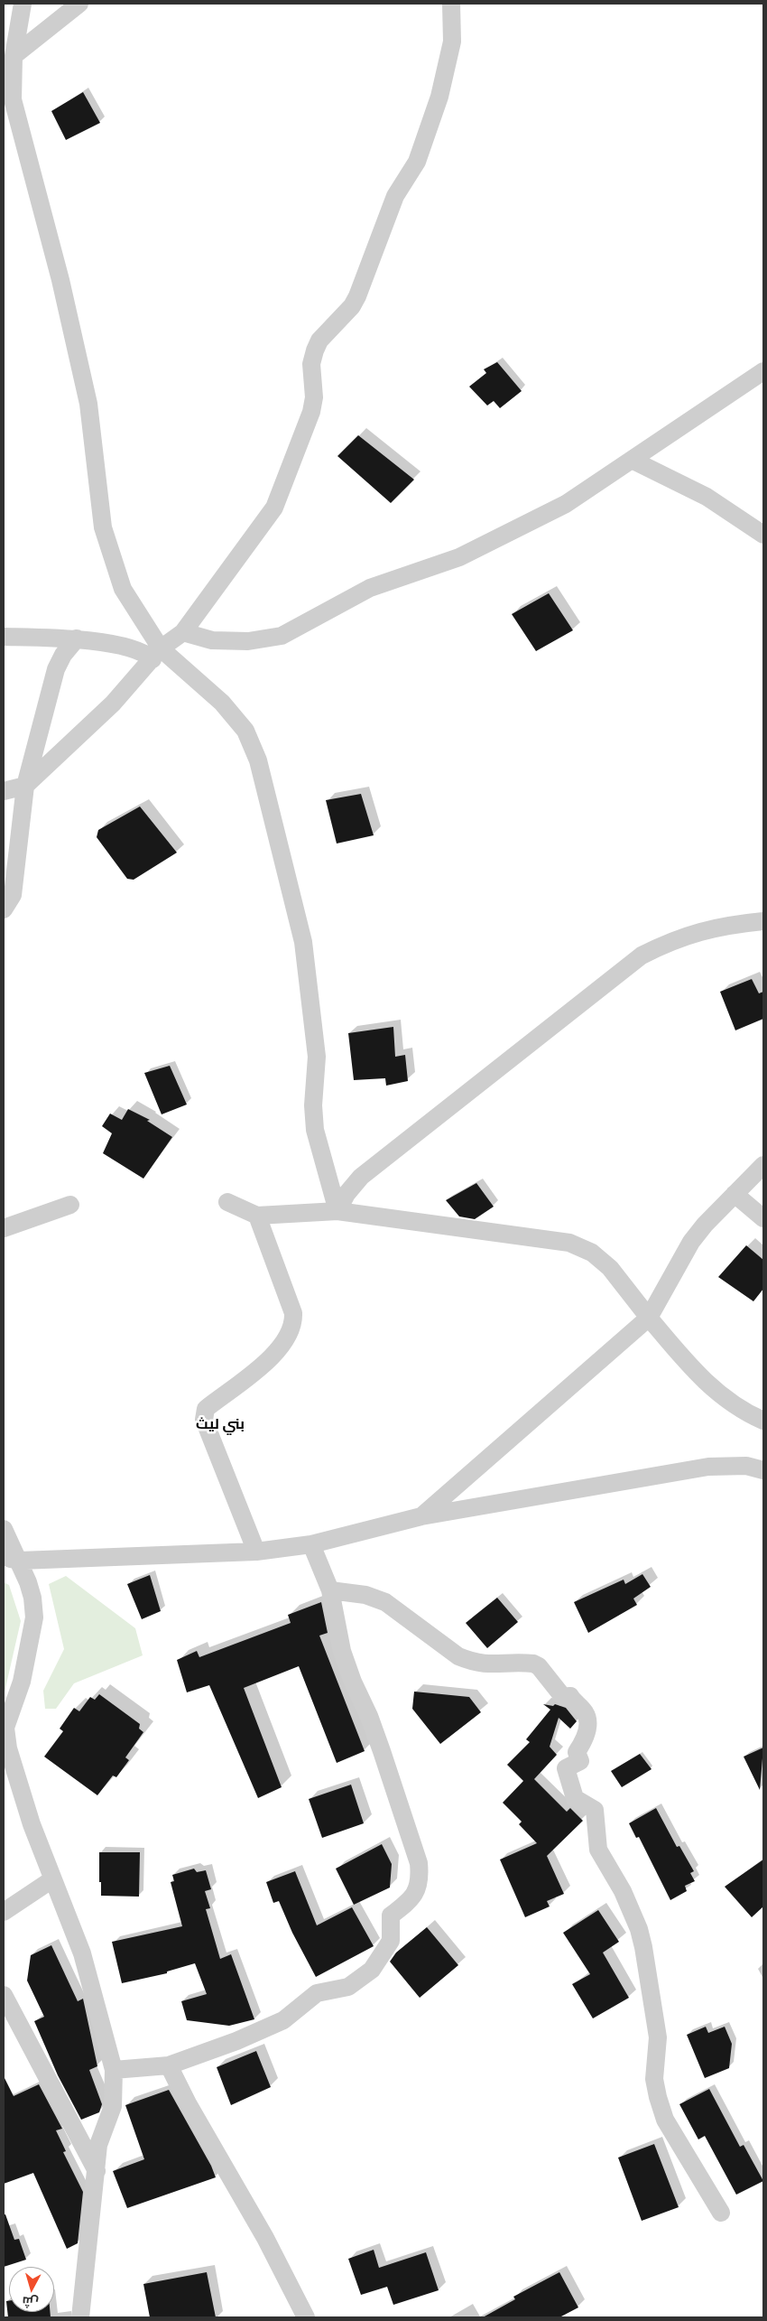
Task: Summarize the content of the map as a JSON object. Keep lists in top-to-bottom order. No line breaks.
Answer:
{"districts":["بني ليث"],"north":"bottom"}
